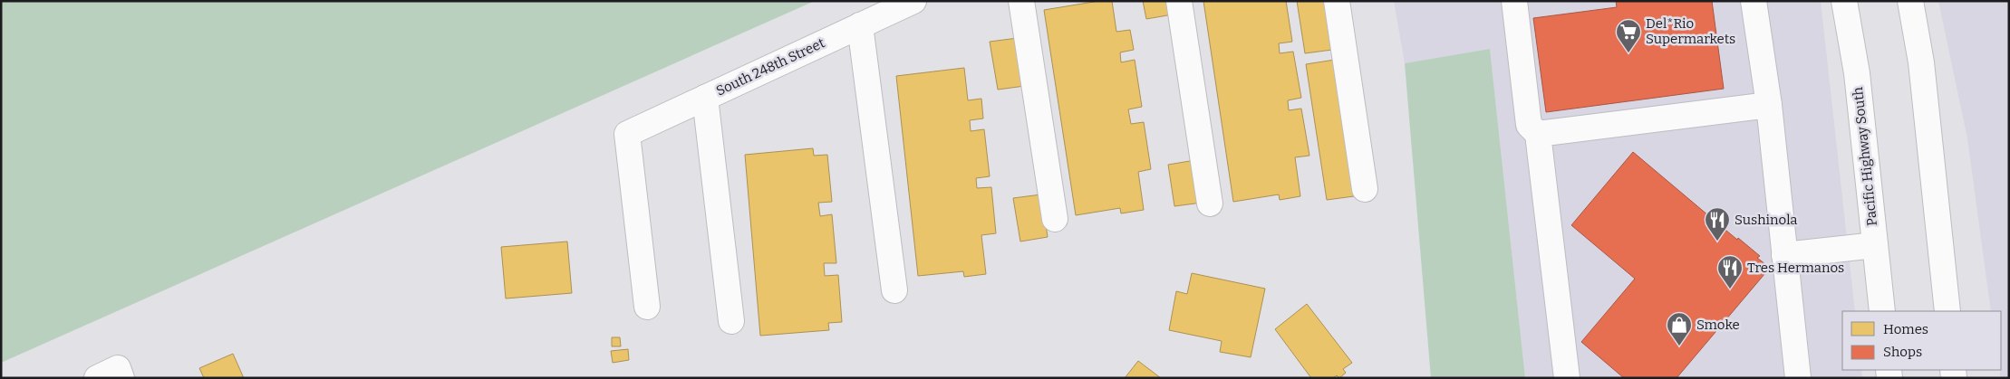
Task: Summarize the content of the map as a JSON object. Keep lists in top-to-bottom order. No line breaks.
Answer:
{"streets":{"main road":["South 248th Street","Pacific Highway South"]},"places":{"supermarket":["Del*Rio Supermarkets"],"restaurant":["Sushinola","Tres Hermanos"],"shop":["Smoke"]},"legend":["Homes","Shops"]}
